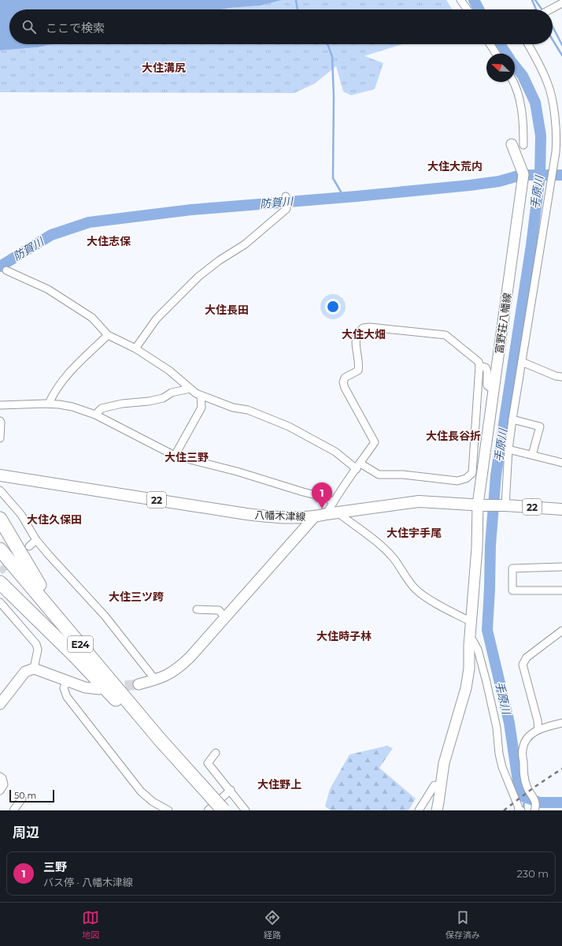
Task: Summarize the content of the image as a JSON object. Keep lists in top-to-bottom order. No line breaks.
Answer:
{"streets":{"highway":["E24"],"main road":["22","八幡木津線"],"street":["富野荘八幡線"]},"crossings":[["富野荘八幡線","八幡木津線"]],"districts":["大住溝尻","大住大荒内","大住志保","大住長田","大住大畑","大住長谷折","大住三野","大住久保田","大住宇手尾","大住三ツ跨","大住時子林","大住野上"],"water":["手原川","防賀川"],"scale_bar":"50 m","north":"top left","page":{"search":"ここで検索","pins":"1","scale":"50 m","heading":"周辺","list":[{"mark":"1","name":"三野","note":"バス停 · 八幡木津線","value":"230 m"}],"nav":["地図","経路","保存済み"]}}
